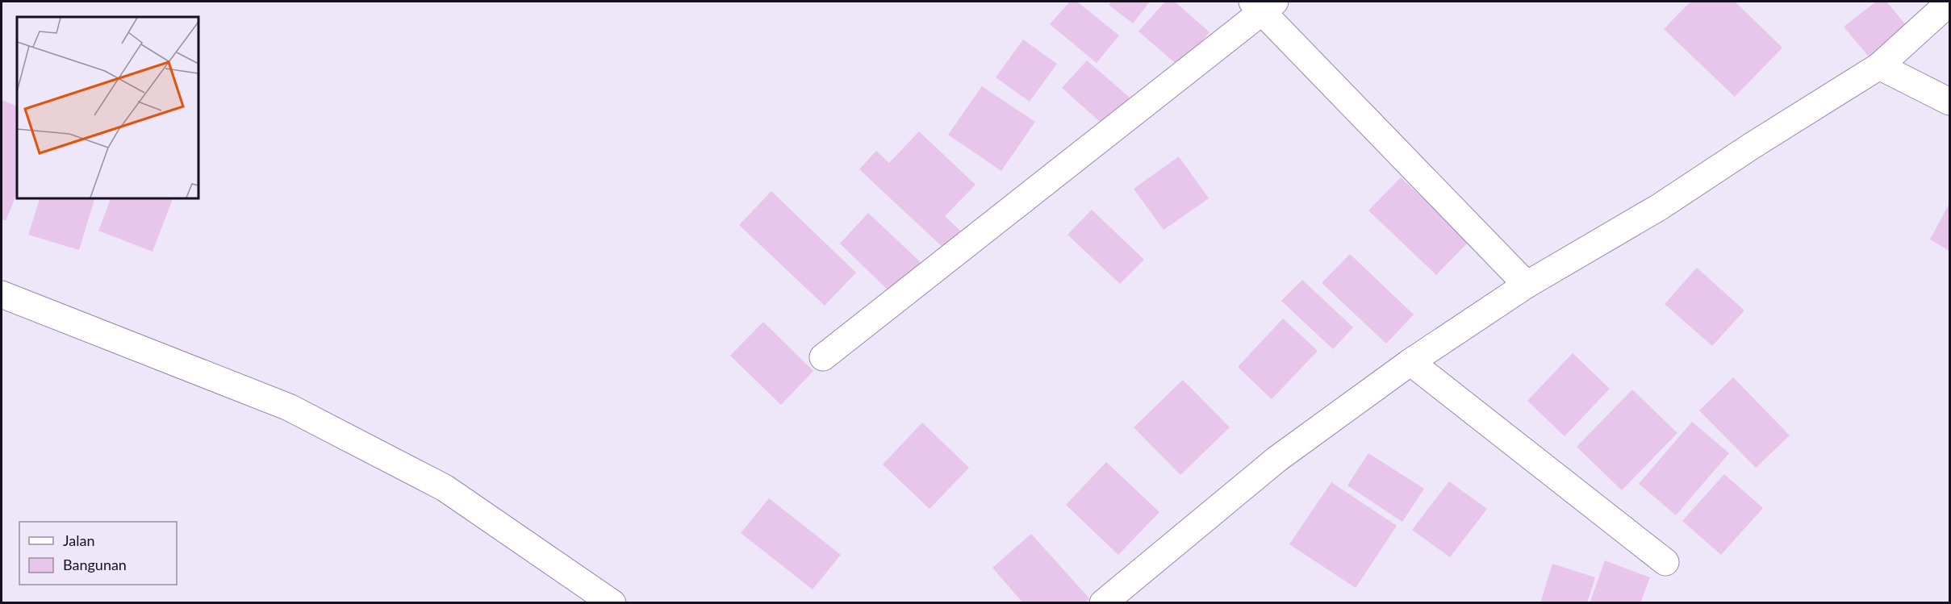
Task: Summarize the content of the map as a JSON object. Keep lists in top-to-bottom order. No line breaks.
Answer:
{"legend":["Jalan","Bangunan"]}
